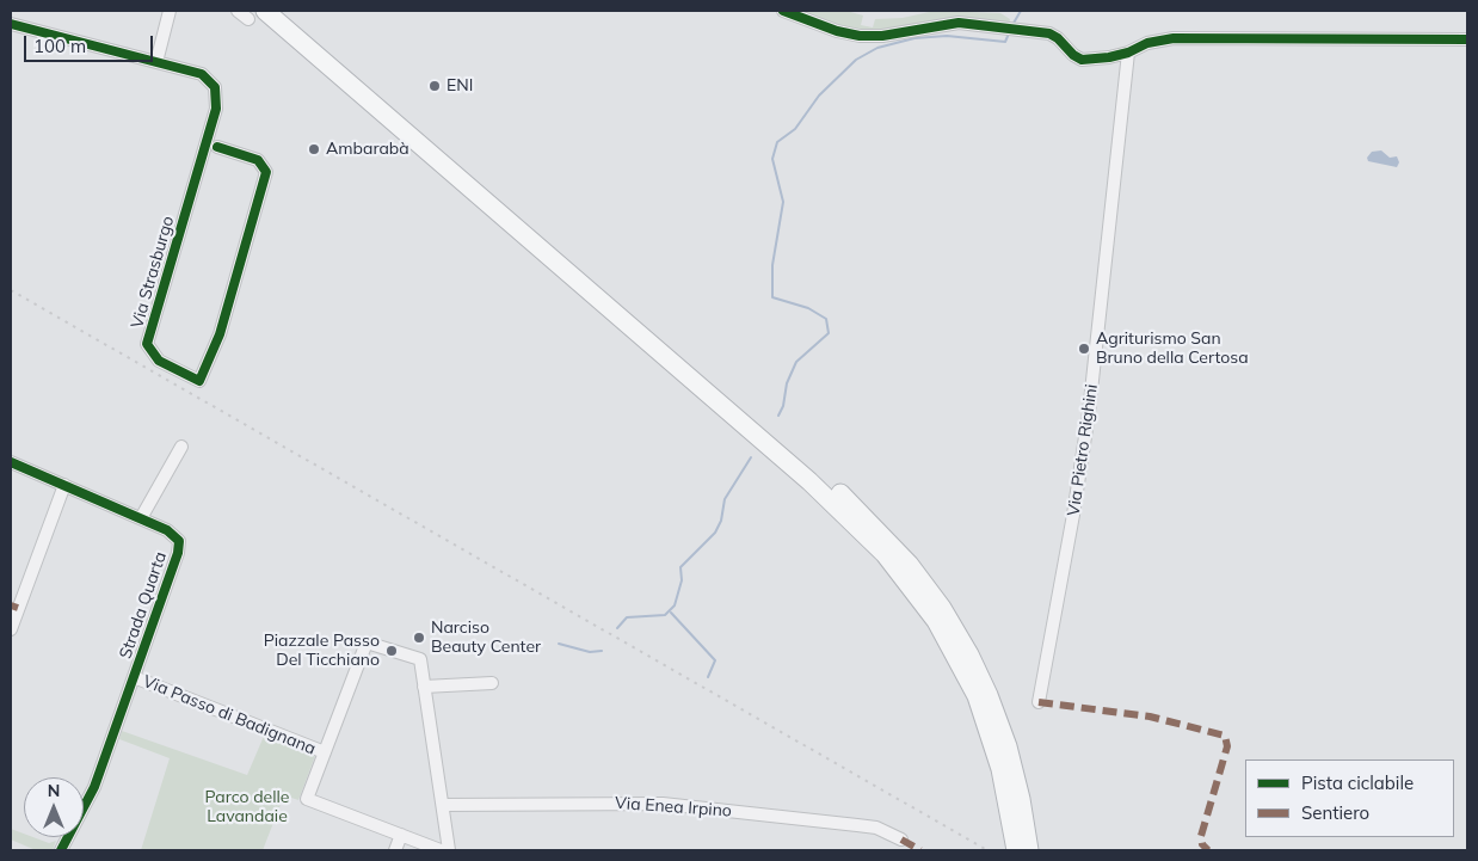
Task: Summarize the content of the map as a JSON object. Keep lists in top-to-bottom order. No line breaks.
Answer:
{"streets":{"street":["Via Strasburgo","Via Pietro Righini","Strada Quarta","Via Passo di Badignana","Via Enea Irpino"]},"crossings":[["Strada Quarta","Via Passo di Badignana"]],"parks":["Parco delle Lavandaie"],"places":["ENI","Ambarabà","Agriturismo San Bruno della Certosa","Narciso Beauty Center","Piazzale Passo Del Ticchiano"],"legend":["Pista ciclabile","Sentiero"],"scale_bar":"100 m","north":"top"}
